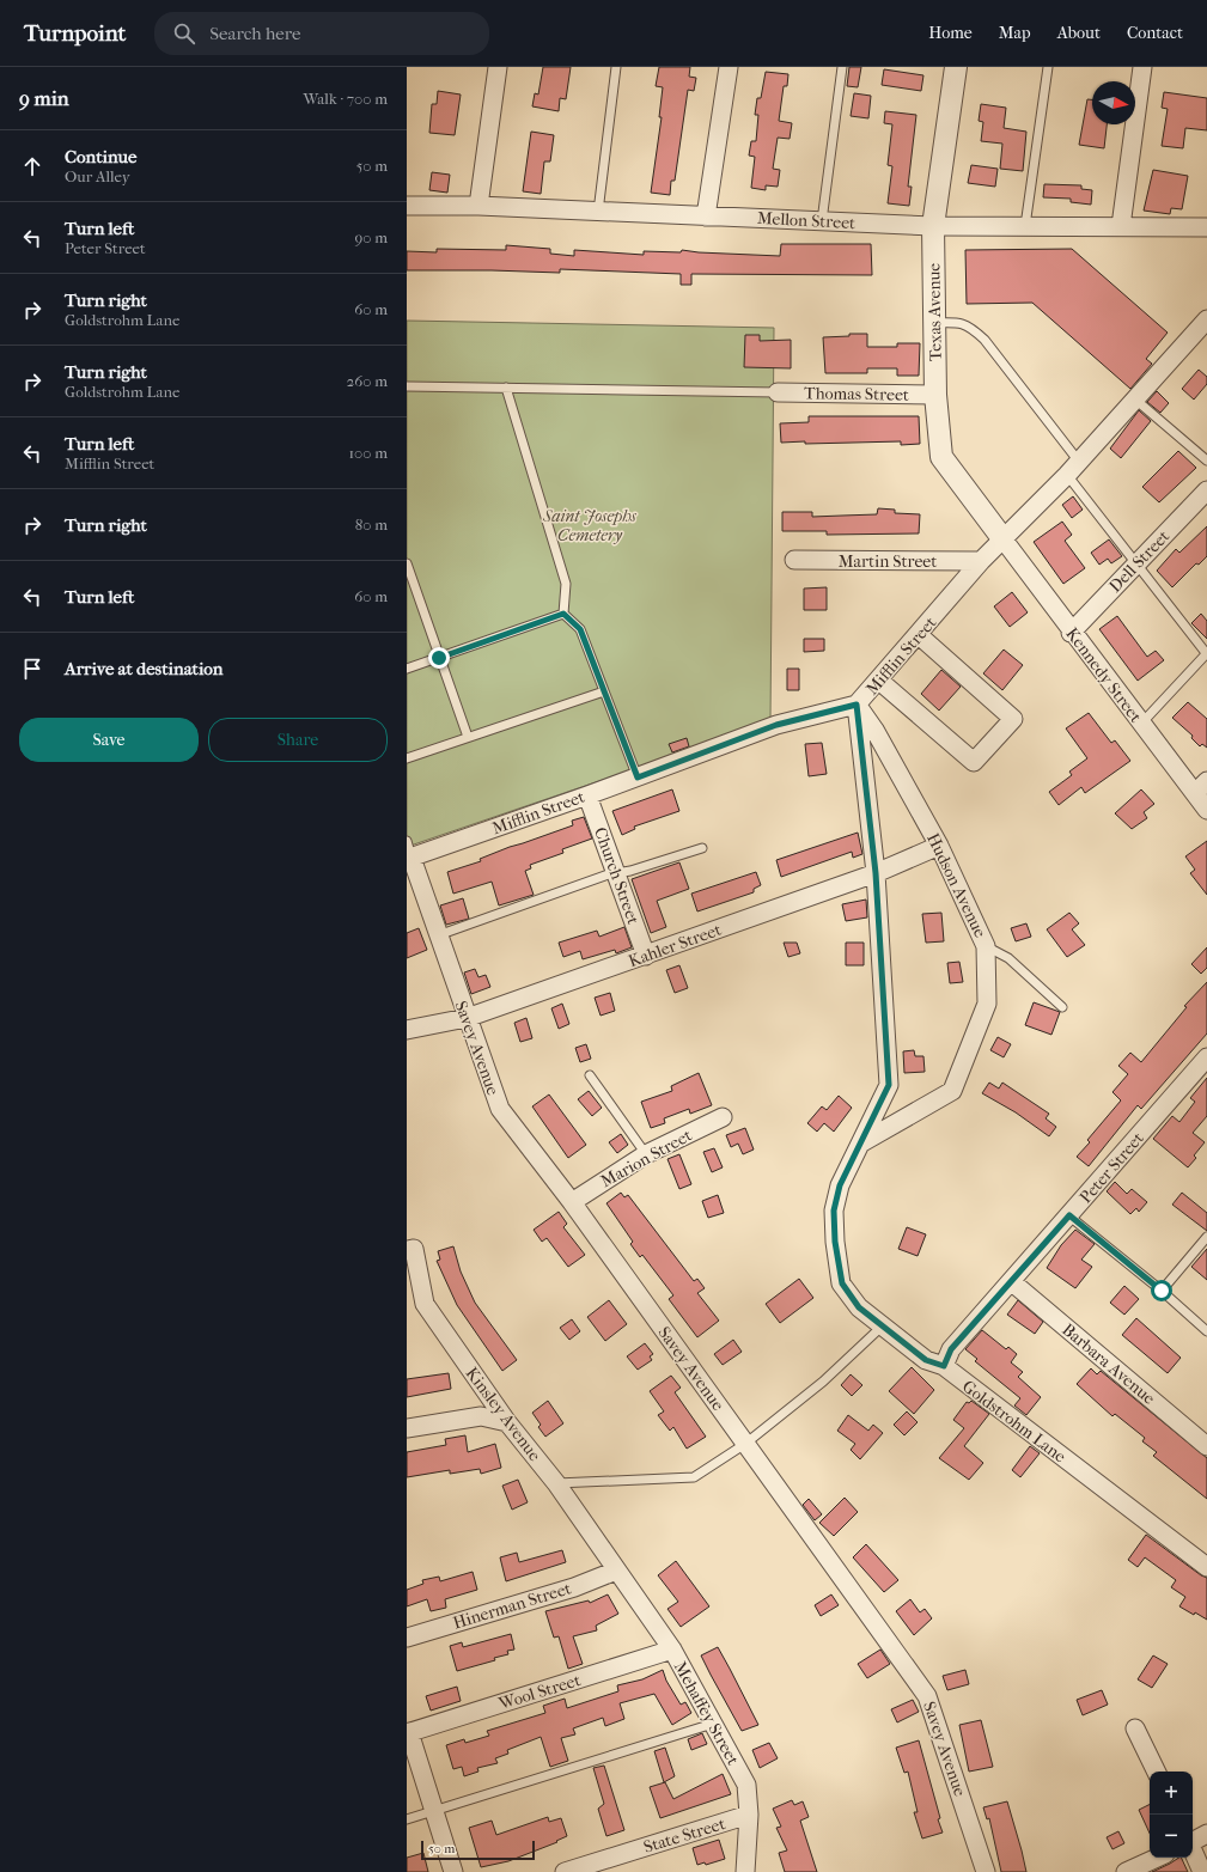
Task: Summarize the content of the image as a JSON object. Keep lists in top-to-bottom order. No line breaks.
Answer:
{"streets":{"street":["Mellon Street","Texas Avenue","Thomas Street","Martin Street","Dell Street","Mifflin Street","Kennedy Street","Church Street","Hudson Avenue","Kahler Street","Savey Avenue","Marion Street","Peter Street","Barbara Avenue","Kinsley Avenue","Goldstrohm Lane","Hinerman Street","Wool Street","Mehaffey Street","State Street"]},"crossings":[["Mellon Street","Texas Avenue"],["Texas Avenue","Thomas Street"],["Texas Avenue","Mifflin Street"],["Texas Avenue","Kennedy Street"],["Martin Street","Mifflin Street"],["Dell Street","Kennedy Street"],["Mifflin Street","Kennedy Street"],["Mifflin Street","Church Street"],["Mifflin Street","Hudson Avenue"],["Mifflin Street","Savey Avenue"],["Mifflin Street","Goldstrohm Lane"],["Church Street","Kahler Street"],["Hudson Avenue","Kahler Street"],["Hudson Avenue","Goldstrohm Lane"],["Kahler Street","Savey Avenue"],["Kahler Street","Goldstrohm Lane"],["Savey Avenue","Marion Street"],["Peter Street","Barbara Avenue"],["Peter Street","Goldstrohm Lane"],["Kinsley Avenue","Hinerman Street"],["Kinsley Avenue","Mehaffey Street"],["Hinerman Street","Mehaffey Street"],["Wool Street","Mehaffey Street"],["Mehaffey Street","State Street"]],"parks":["Saint Josephs Cemetery"],"scale_bar":"50 m","north":"right","page":{"header":"Turnpoint","search":"Search here","nav":["Home","Map","About","Contact"],"heading":["9 min","Walk · 700 m"],"list":[["Continue","Our Alley","50 m"],["Turn left","Peter Street","90 m"],["Turn right","Goldstrohm Lane","60 m"],["Turn right","Goldstrohm Lane","260 m"],["Turn left","Mifflin Street","100 m"],["Turn right","80 m"],["Turn left","60 m"],"Arrive at destination"],"buttons":["Save","Share"],"map_buttons":["+","−"],"scale":"50 m"}}
